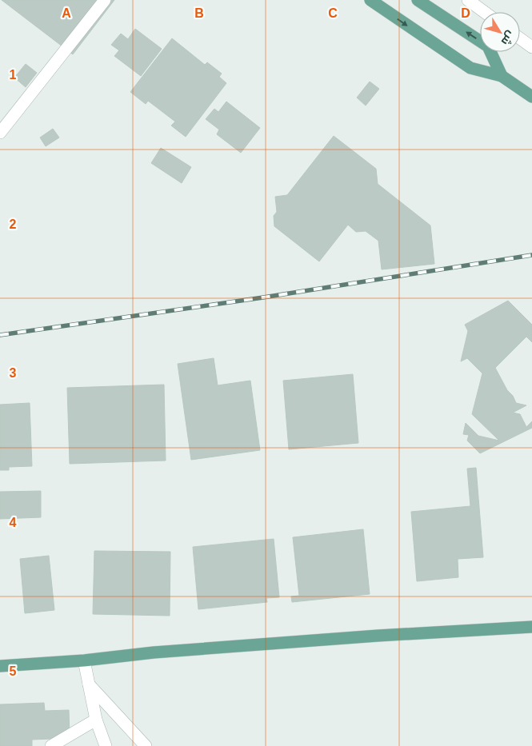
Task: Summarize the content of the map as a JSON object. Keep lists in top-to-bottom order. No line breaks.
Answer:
{"north":"bottom right","grid":{"columns":["A","B","C","D"],"rows":["1","2","3","4","5"]}}
